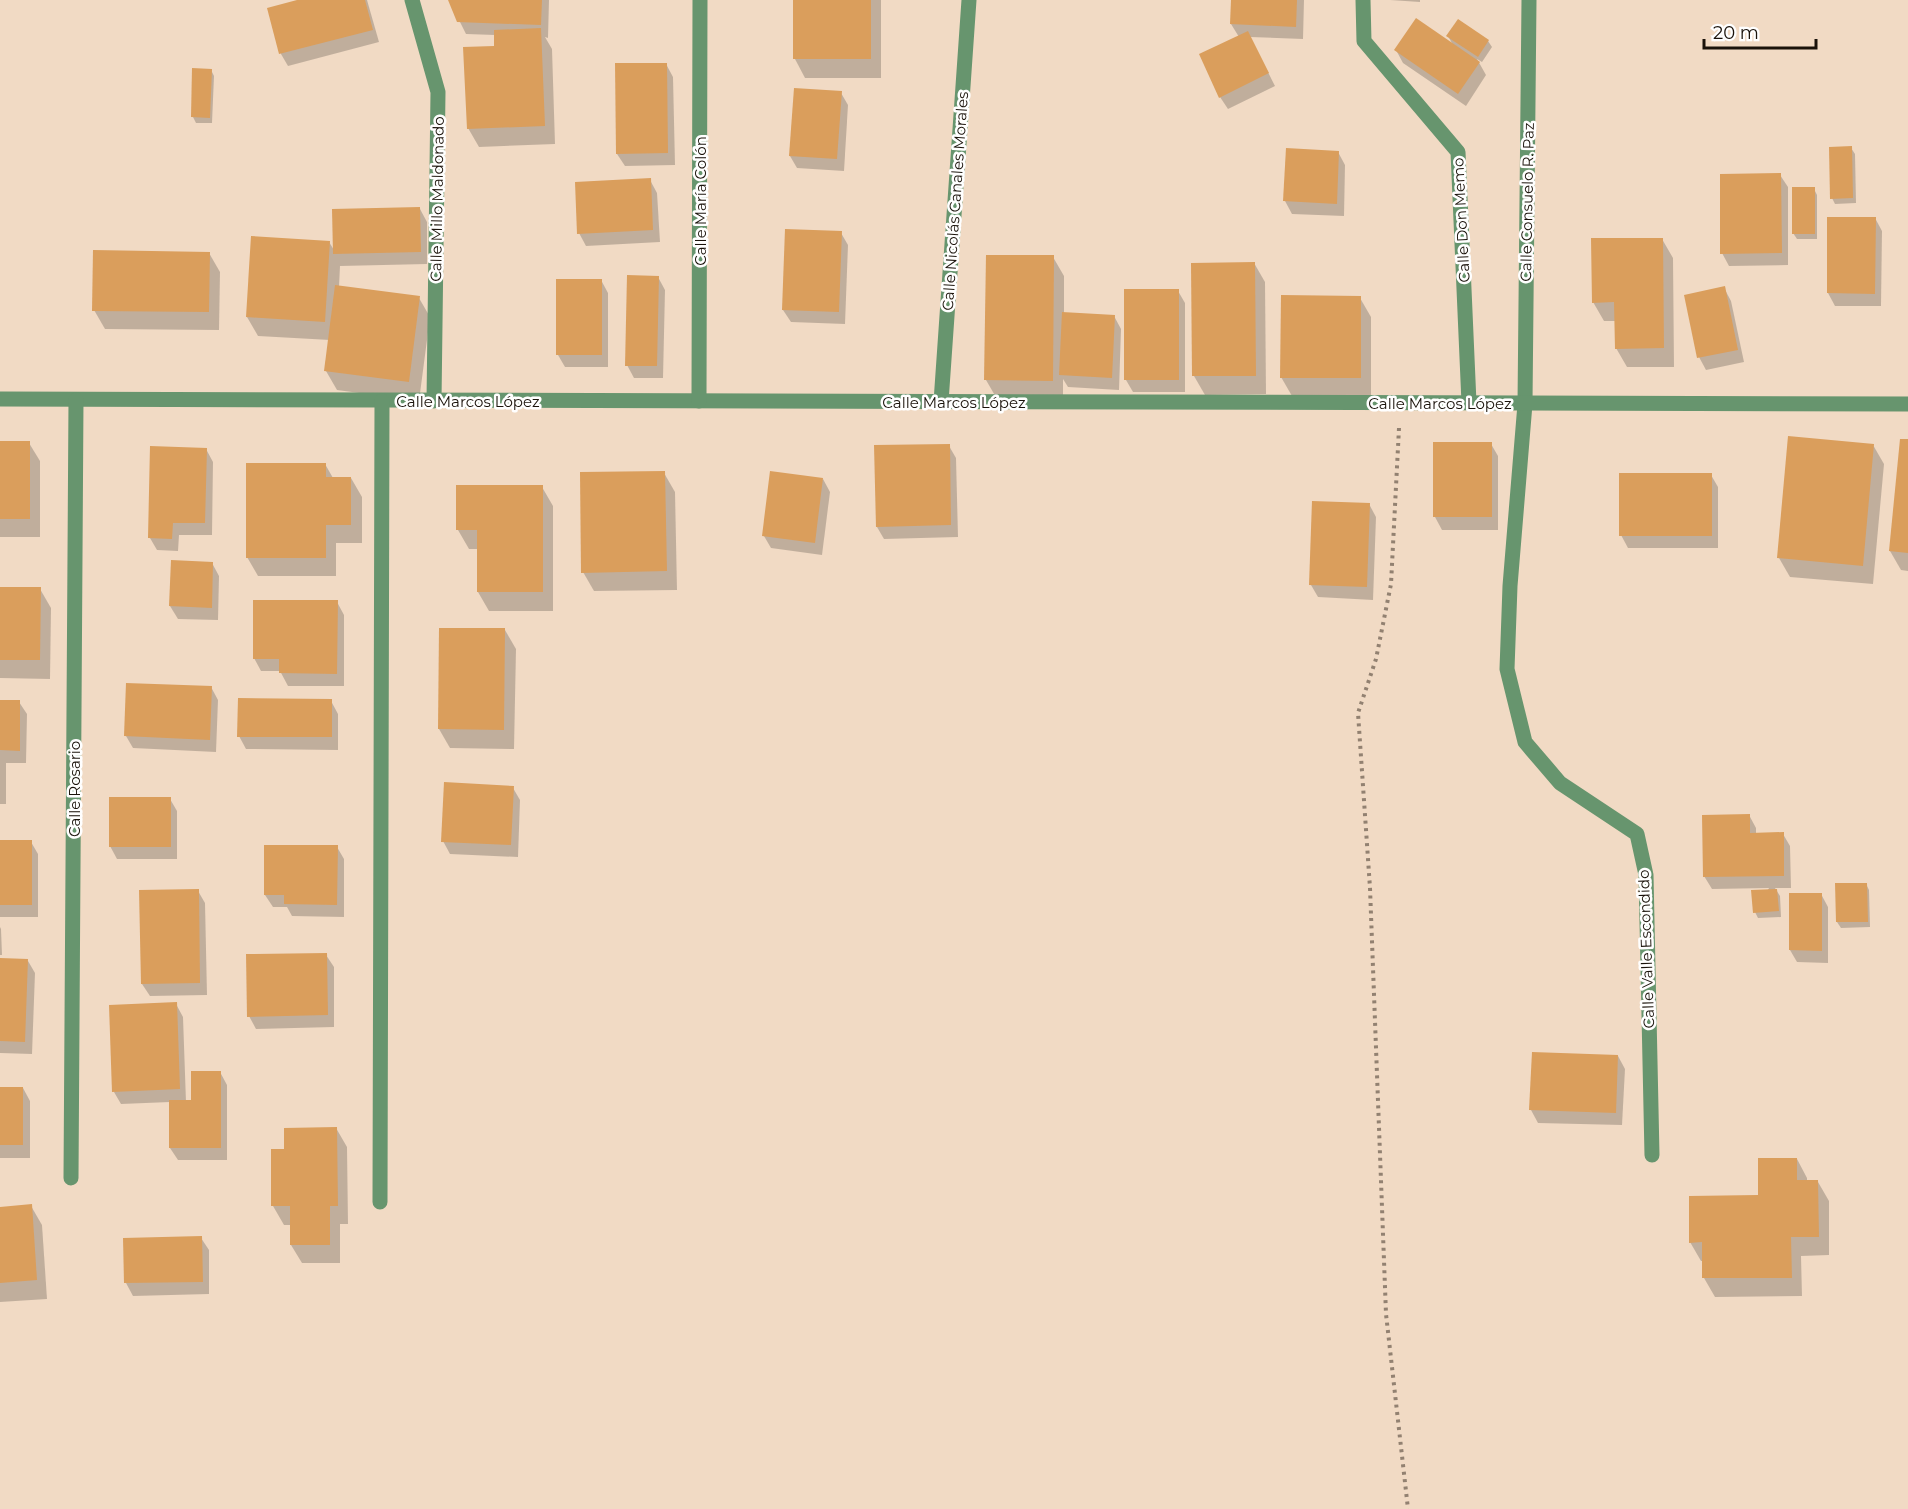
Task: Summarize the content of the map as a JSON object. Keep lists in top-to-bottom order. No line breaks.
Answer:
{"streets":{"street":["Calle Millo Maldonado","Calle María Colón","Calle Nicolás Canales Morales","Calle Consuelo R. Paz","Calle Don Memo","Calle Marcos López","Calle Rosario","Calle Valle Escondido"]},"crossings":[["Calle Millo Maldonado","Calle Marcos López"],["Calle María Colón","Calle Marcos López"],["Calle Nicolás Canales Morales","Calle Marcos López"],["Calle Consuelo R. Paz","Calle Marcos López"],["Calle Consuelo R. Paz","Calle Valle Escondido"],["Calle Don Memo","Calle Marcos López"],["Calle Marcos López","Calle Rosario"],["Calle Marcos López","Calle Valle Escondido"]],"scale_bar":"20 m"}
